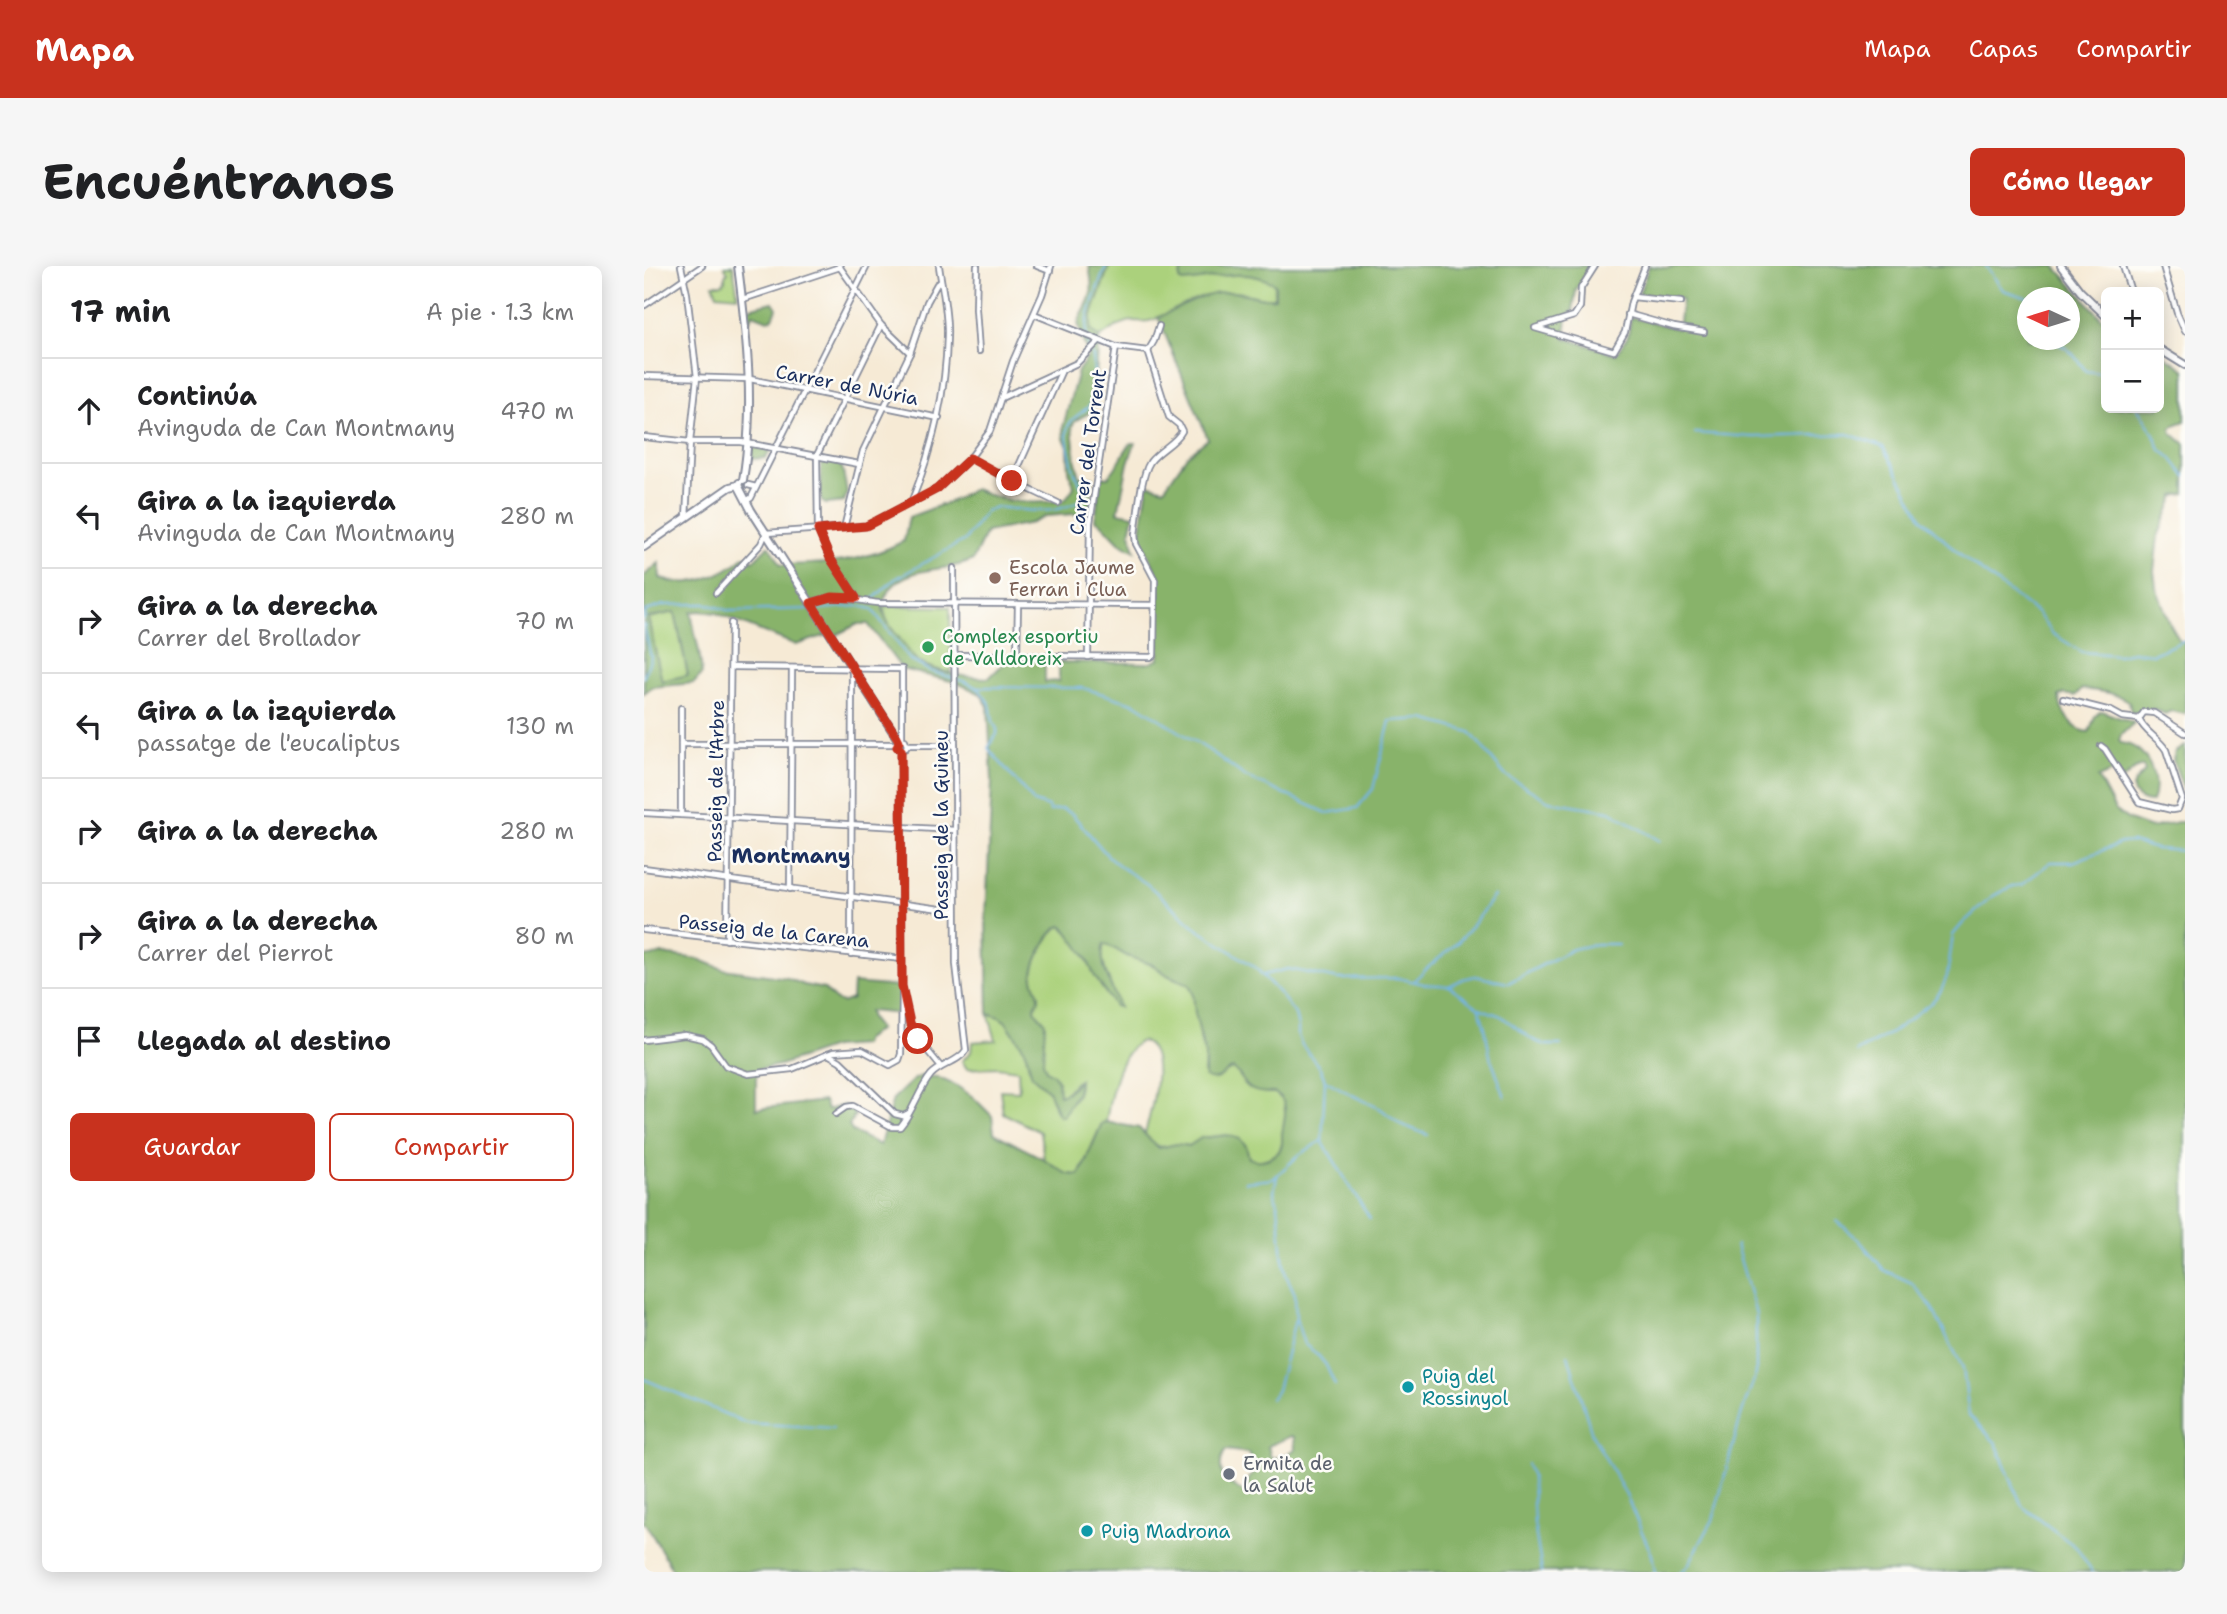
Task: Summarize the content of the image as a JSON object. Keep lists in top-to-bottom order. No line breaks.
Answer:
{"streets":{"street":["Carrer de Núria","Carrer del Torrent","Passeig de l'Arbre","Passeig de la Guineu","Passeig de la Carena"]},"crossings":[["Passeig de l'Arbre","Passeig de la Carena"]],"districts":["Montmany"],"places":["Escola Jaume Ferran i Clua","Complex esportiu de Valldoreix","Puig del Rossinyol","Ermita de la Salut","Puig Madrona"],"north":"left","page":{"header":"Mapa","nav":["Mapa","Capas","Compartir"],"buttons":["Cómo llegar",["Guardar","Compartir"]],"title":"Encuéntranos","heading":["17 min","A pie · 1.3 km"],"map_buttons":["+","−"],"list":[["Continúa","Avinguda de Can Montmany","470 m"],["Gira a la izquierda","Avinguda de Can Montmany","280 m"],["Gira a la derecha","Carrer del Brollador","70 m"],["Gira a la izquierda","passatge de l'eucaliptus","130 m"],["Gira a la derecha","280 m"],["Gira a la derecha","Carrer del Pierrot","80 m"],"Llegada al destino"]}}
